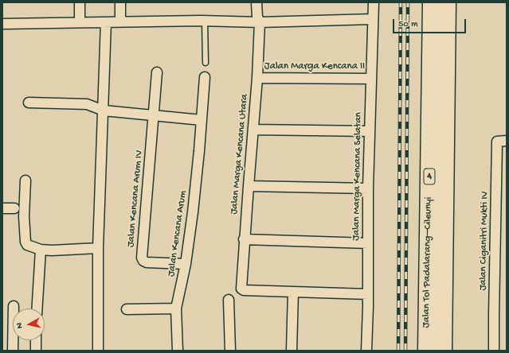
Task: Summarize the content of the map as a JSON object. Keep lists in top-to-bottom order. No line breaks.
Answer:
{"streets":{"highway":["4","Jalan Tol Padalarang–Cileunyi"],"street":["Jalan Marga Kencana II","Jalan Marga Kencana Utara","Jalan Marga Kencana Selatan","Jalan Kencana Arum IV","Jalan Kencana Arum","Jalan Ciganitri Mukti IV"]},"crossings":[["Jalan Marga Kencana II","Jalan Marga Kencana Utara"],["Jalan Marga Kencana II","Jalan Marga Kencana Selatan"],["Jalan Kencana Arum IV","Jalan Kencana Arum"]],"scale_bar":"50 m","north":"left"}
